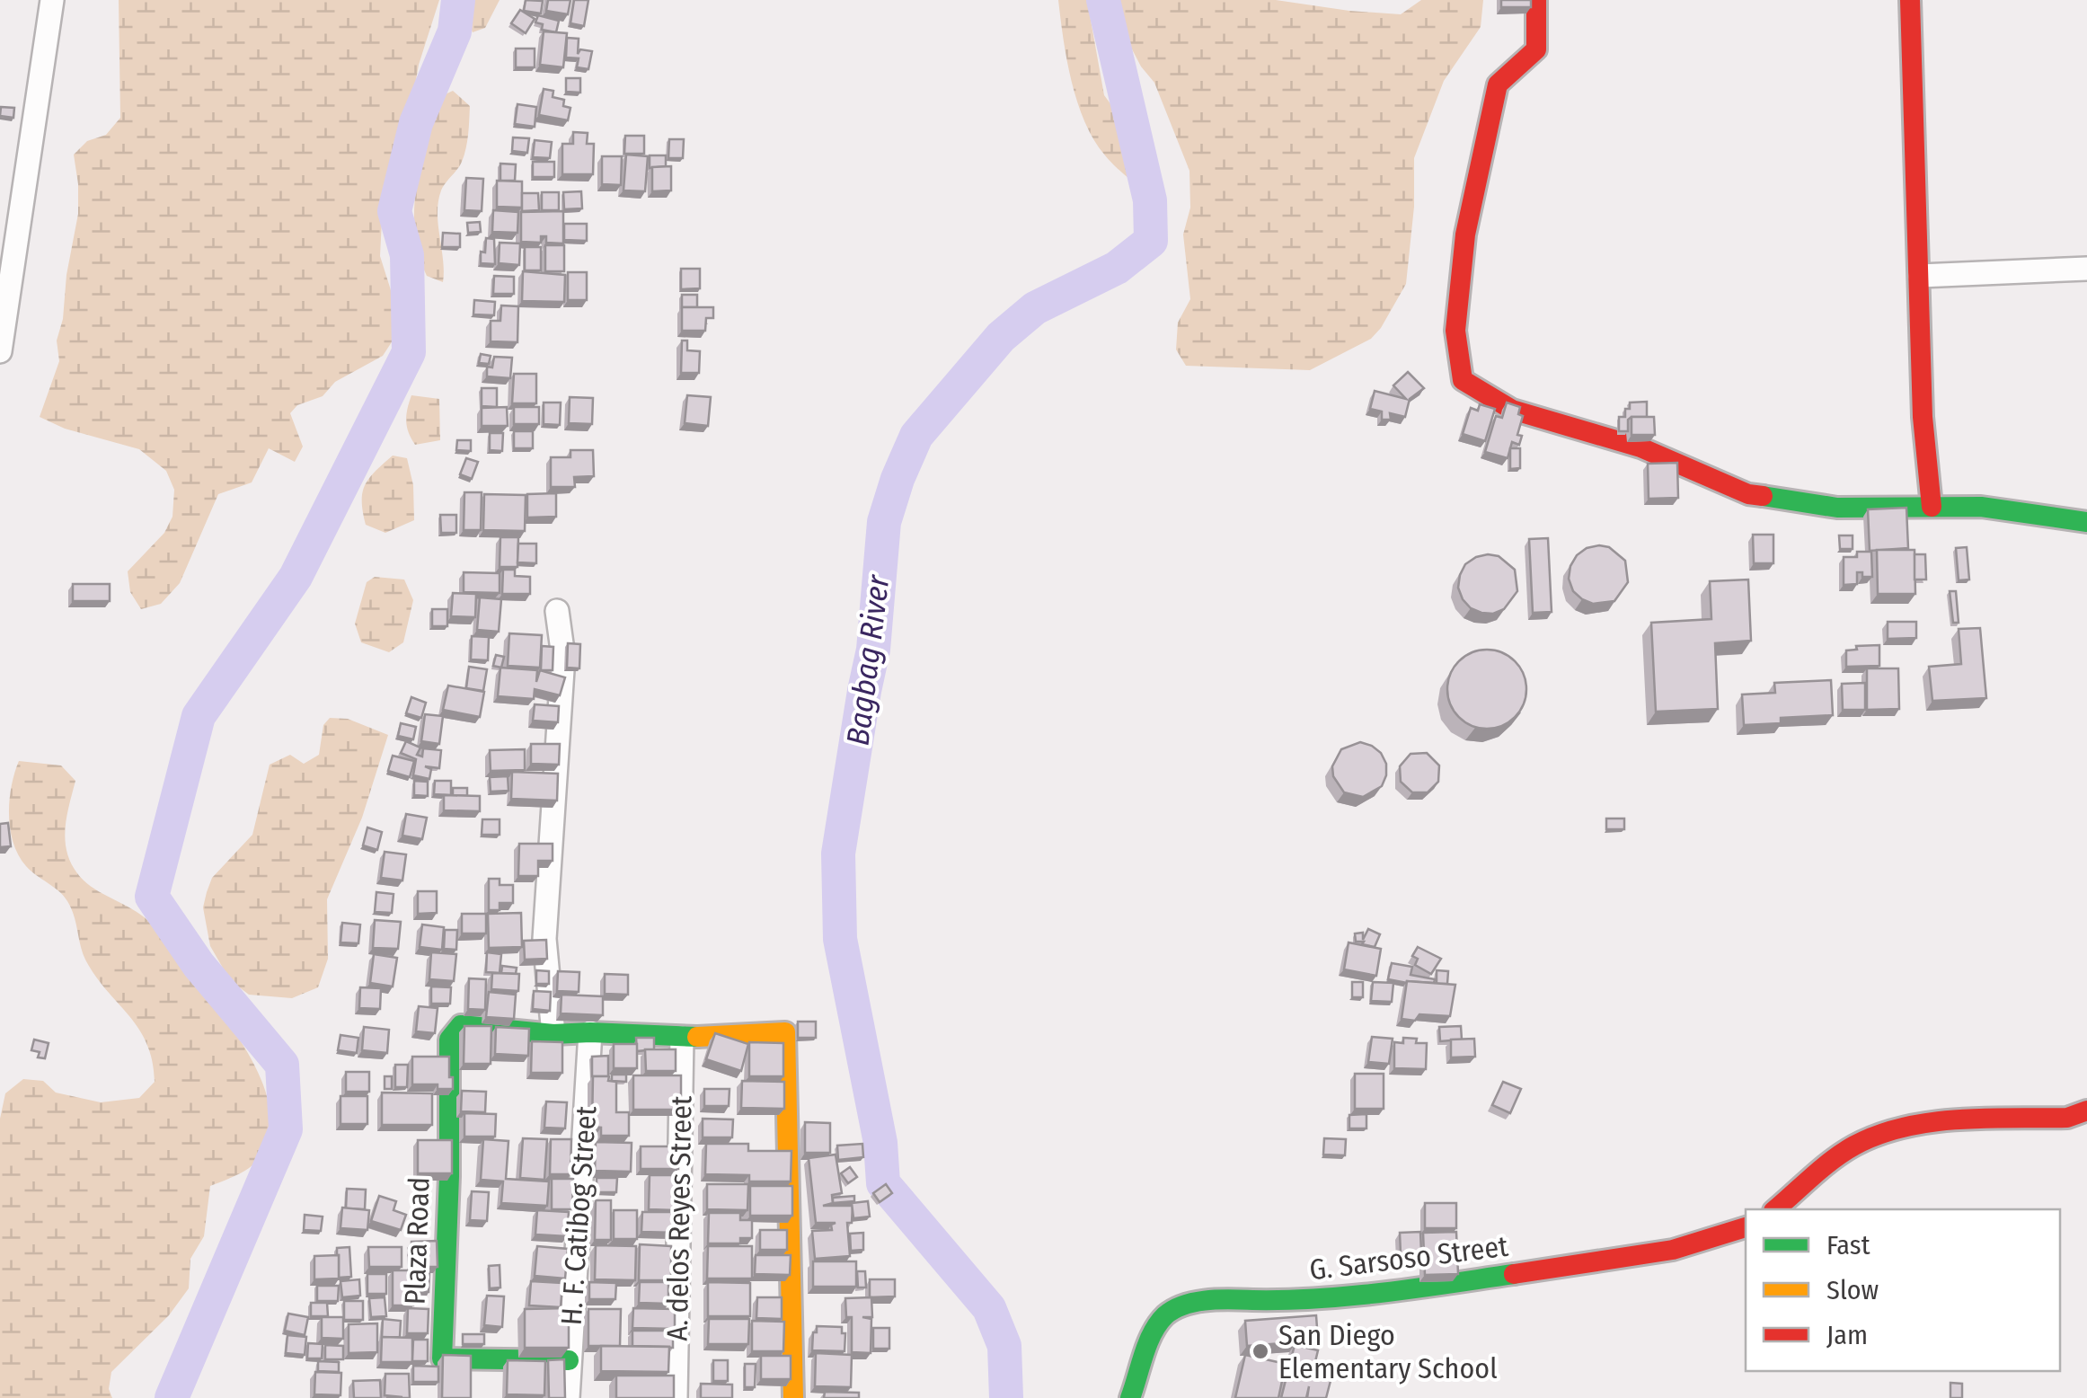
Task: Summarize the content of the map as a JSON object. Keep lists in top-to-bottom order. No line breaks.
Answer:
{"streets":{"street":["H. F. Catibog Street","A. delos Reyes Street","Plaza Road","G. Sarsoso Street"]},"crossings":[["H. F. Catibog Street","Plaza Road"],["A. delos Reyes Street","Plaza Road"]],"water":["Bagbag River"],"places":["San Diego Elementary School"],"legend":["Fast","Slow","Jam"]}
